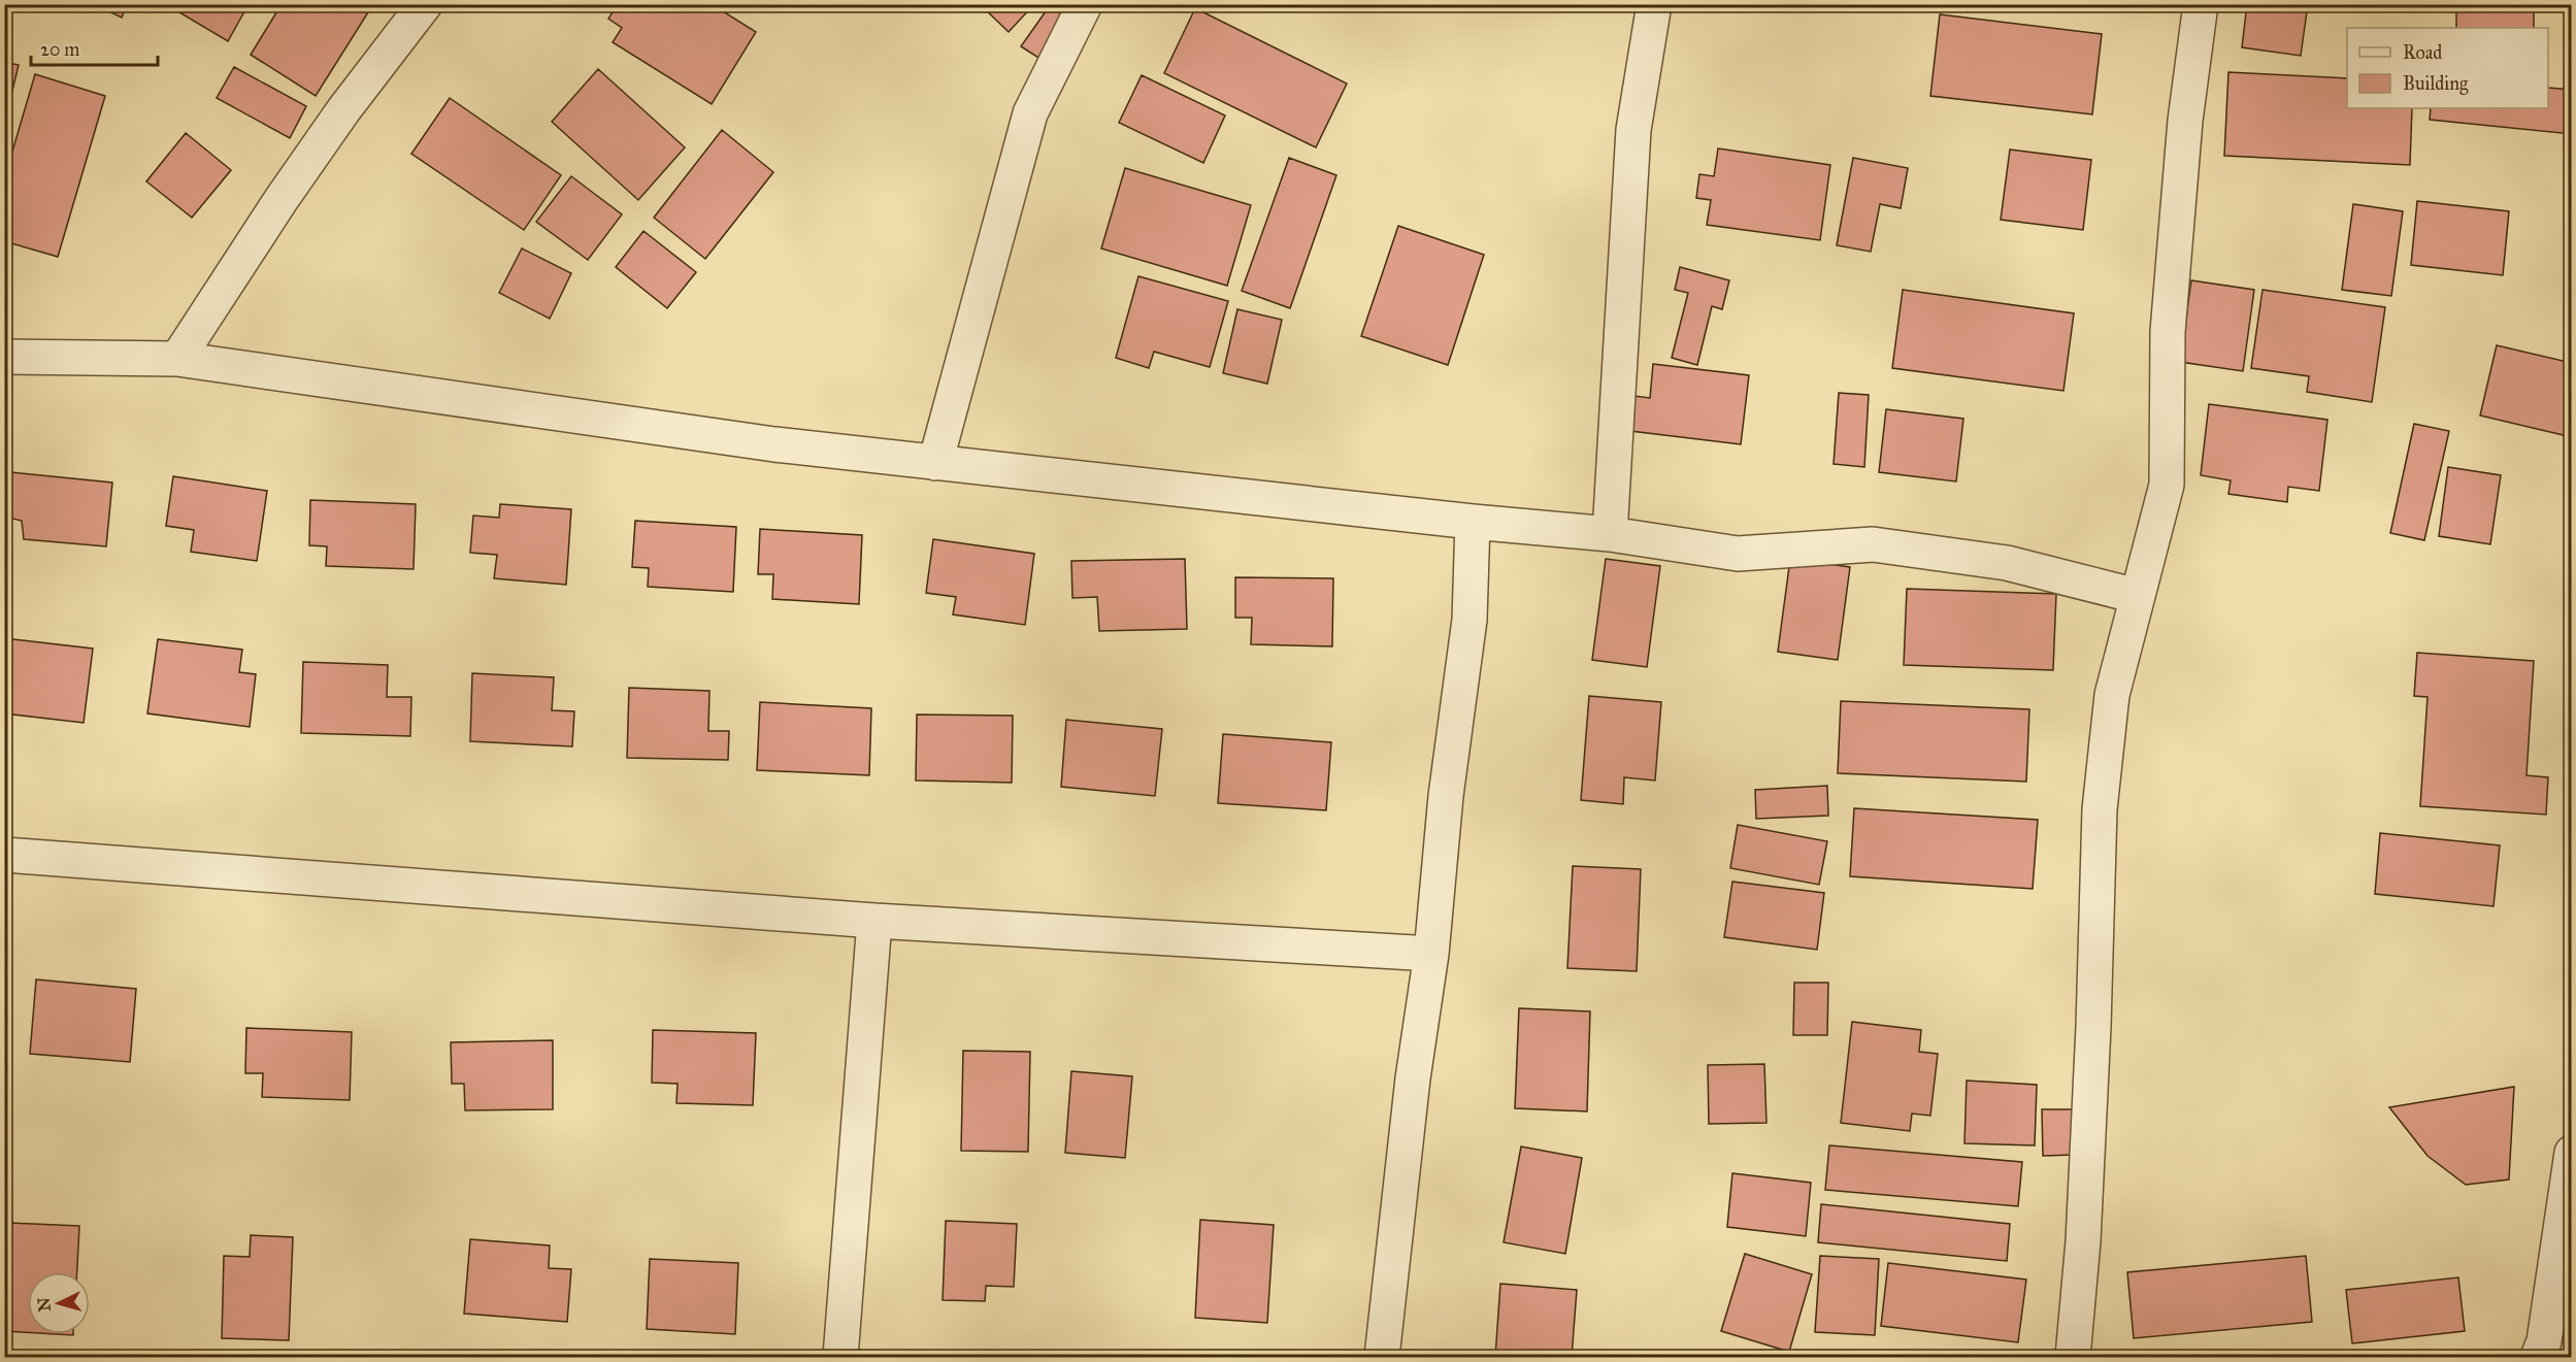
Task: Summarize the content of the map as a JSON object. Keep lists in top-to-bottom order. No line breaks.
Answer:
{"legend":["Road","Building"],"scale_bar":"20 m","north":"left"}
